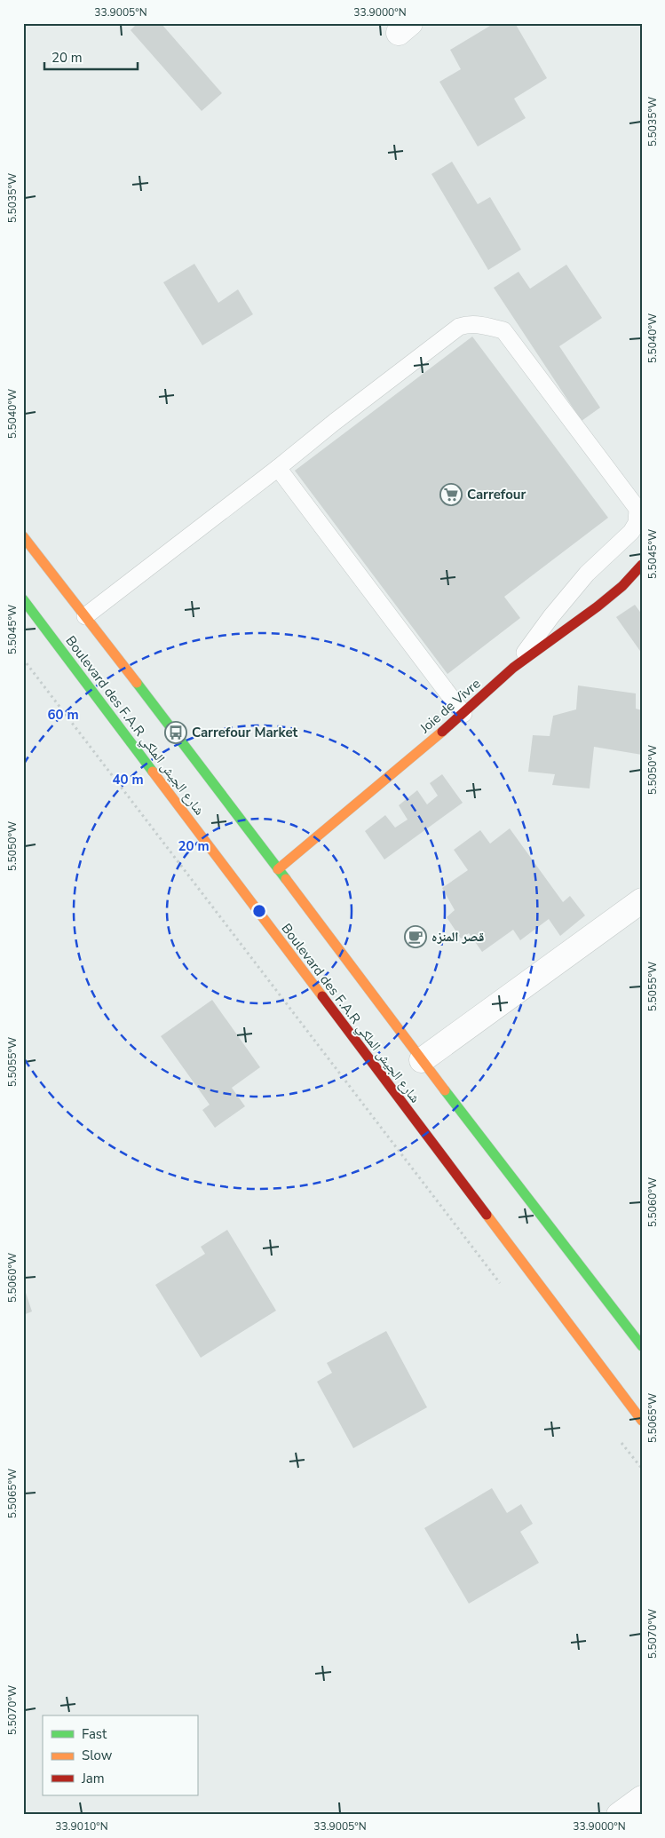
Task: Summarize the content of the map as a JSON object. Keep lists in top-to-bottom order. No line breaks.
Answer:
{"streets":{"main road":["Joie de Vivre","Boulevard des F.A.R شارع الجيش الملكي"]},"crossings":[["Joie de Vivre","Boulevard des F.A.R شارع الجيش الملكي"]],"places":{"supermarket":["Carrefour"],"bus stop":["Carrefour Market"],"cafe":["قصر المنزه"]},"legend":["Fast","Slow","Jam"],"scale_bar":"20 m","coordinates":["33.9005°N","33.9000°N","5.5035°W","5.5040°W","5.5045°W","5.5050°W","5.5055°W","5.5060°W","5.5065°W","5.5070°W","33.9010°N"],"rings":["60 m","40 m","20 m"]}
